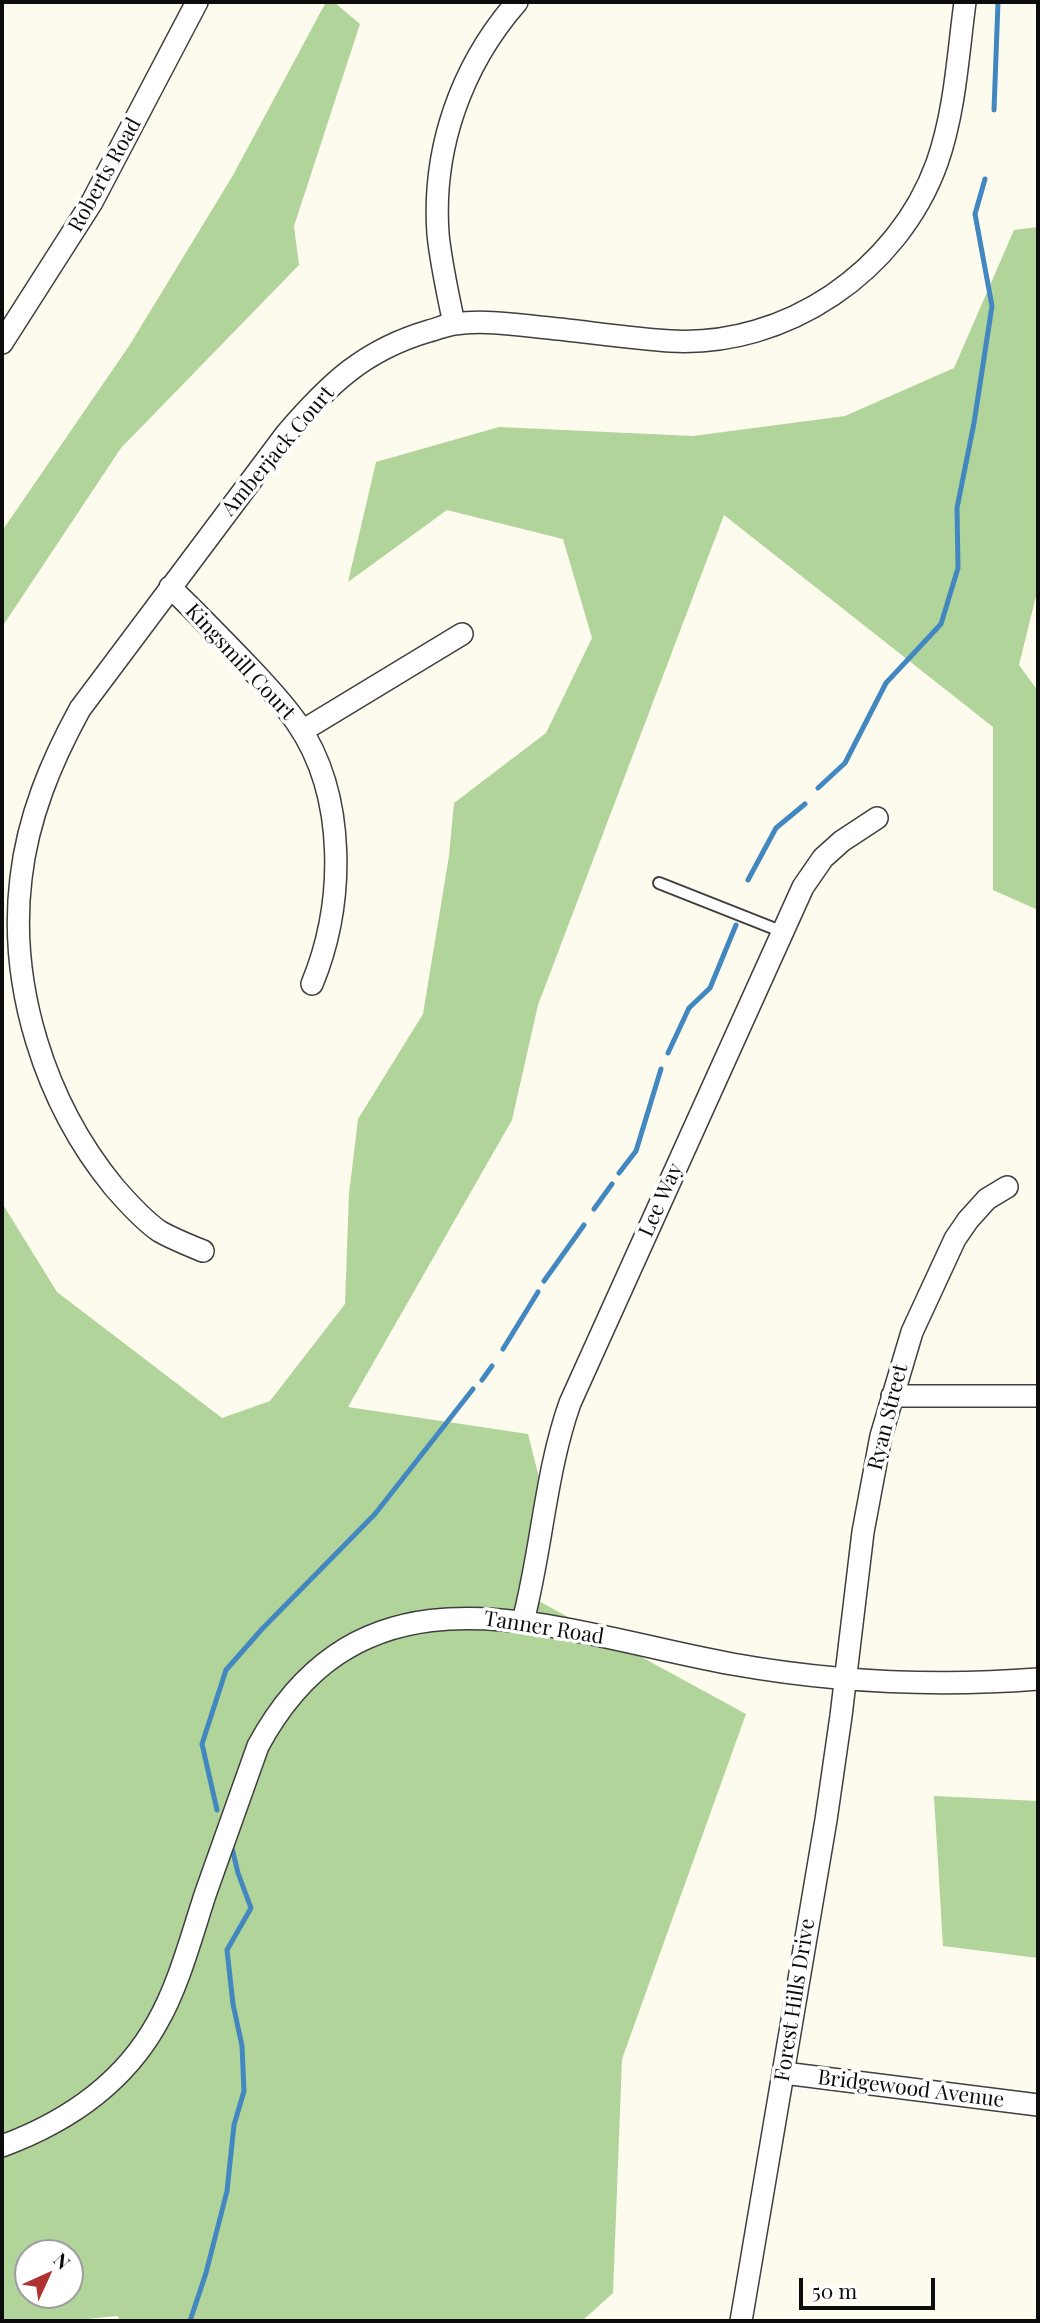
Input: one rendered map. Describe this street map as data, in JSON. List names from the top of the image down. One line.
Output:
{"streets":{"street":["Roberts Road","Amberjack Court","Kingsmill Court","Lee Way","Ryan Street","Tanner Road","Forest Hills Drive","Bridgewood Avenue"]},"crossings":[["Amberjack Court","Kingsmill Court"],["Lee Way","Tanner Road"],["Ryan Street","Tanner Road"],["Ryan Street","Forest Hills Drive"],["Tanner Road","Forest Hills Drive"],["Forest Hills Drive","Bridgewood Avenue"]],"scale_bar":"50 m","north":"top right"}
